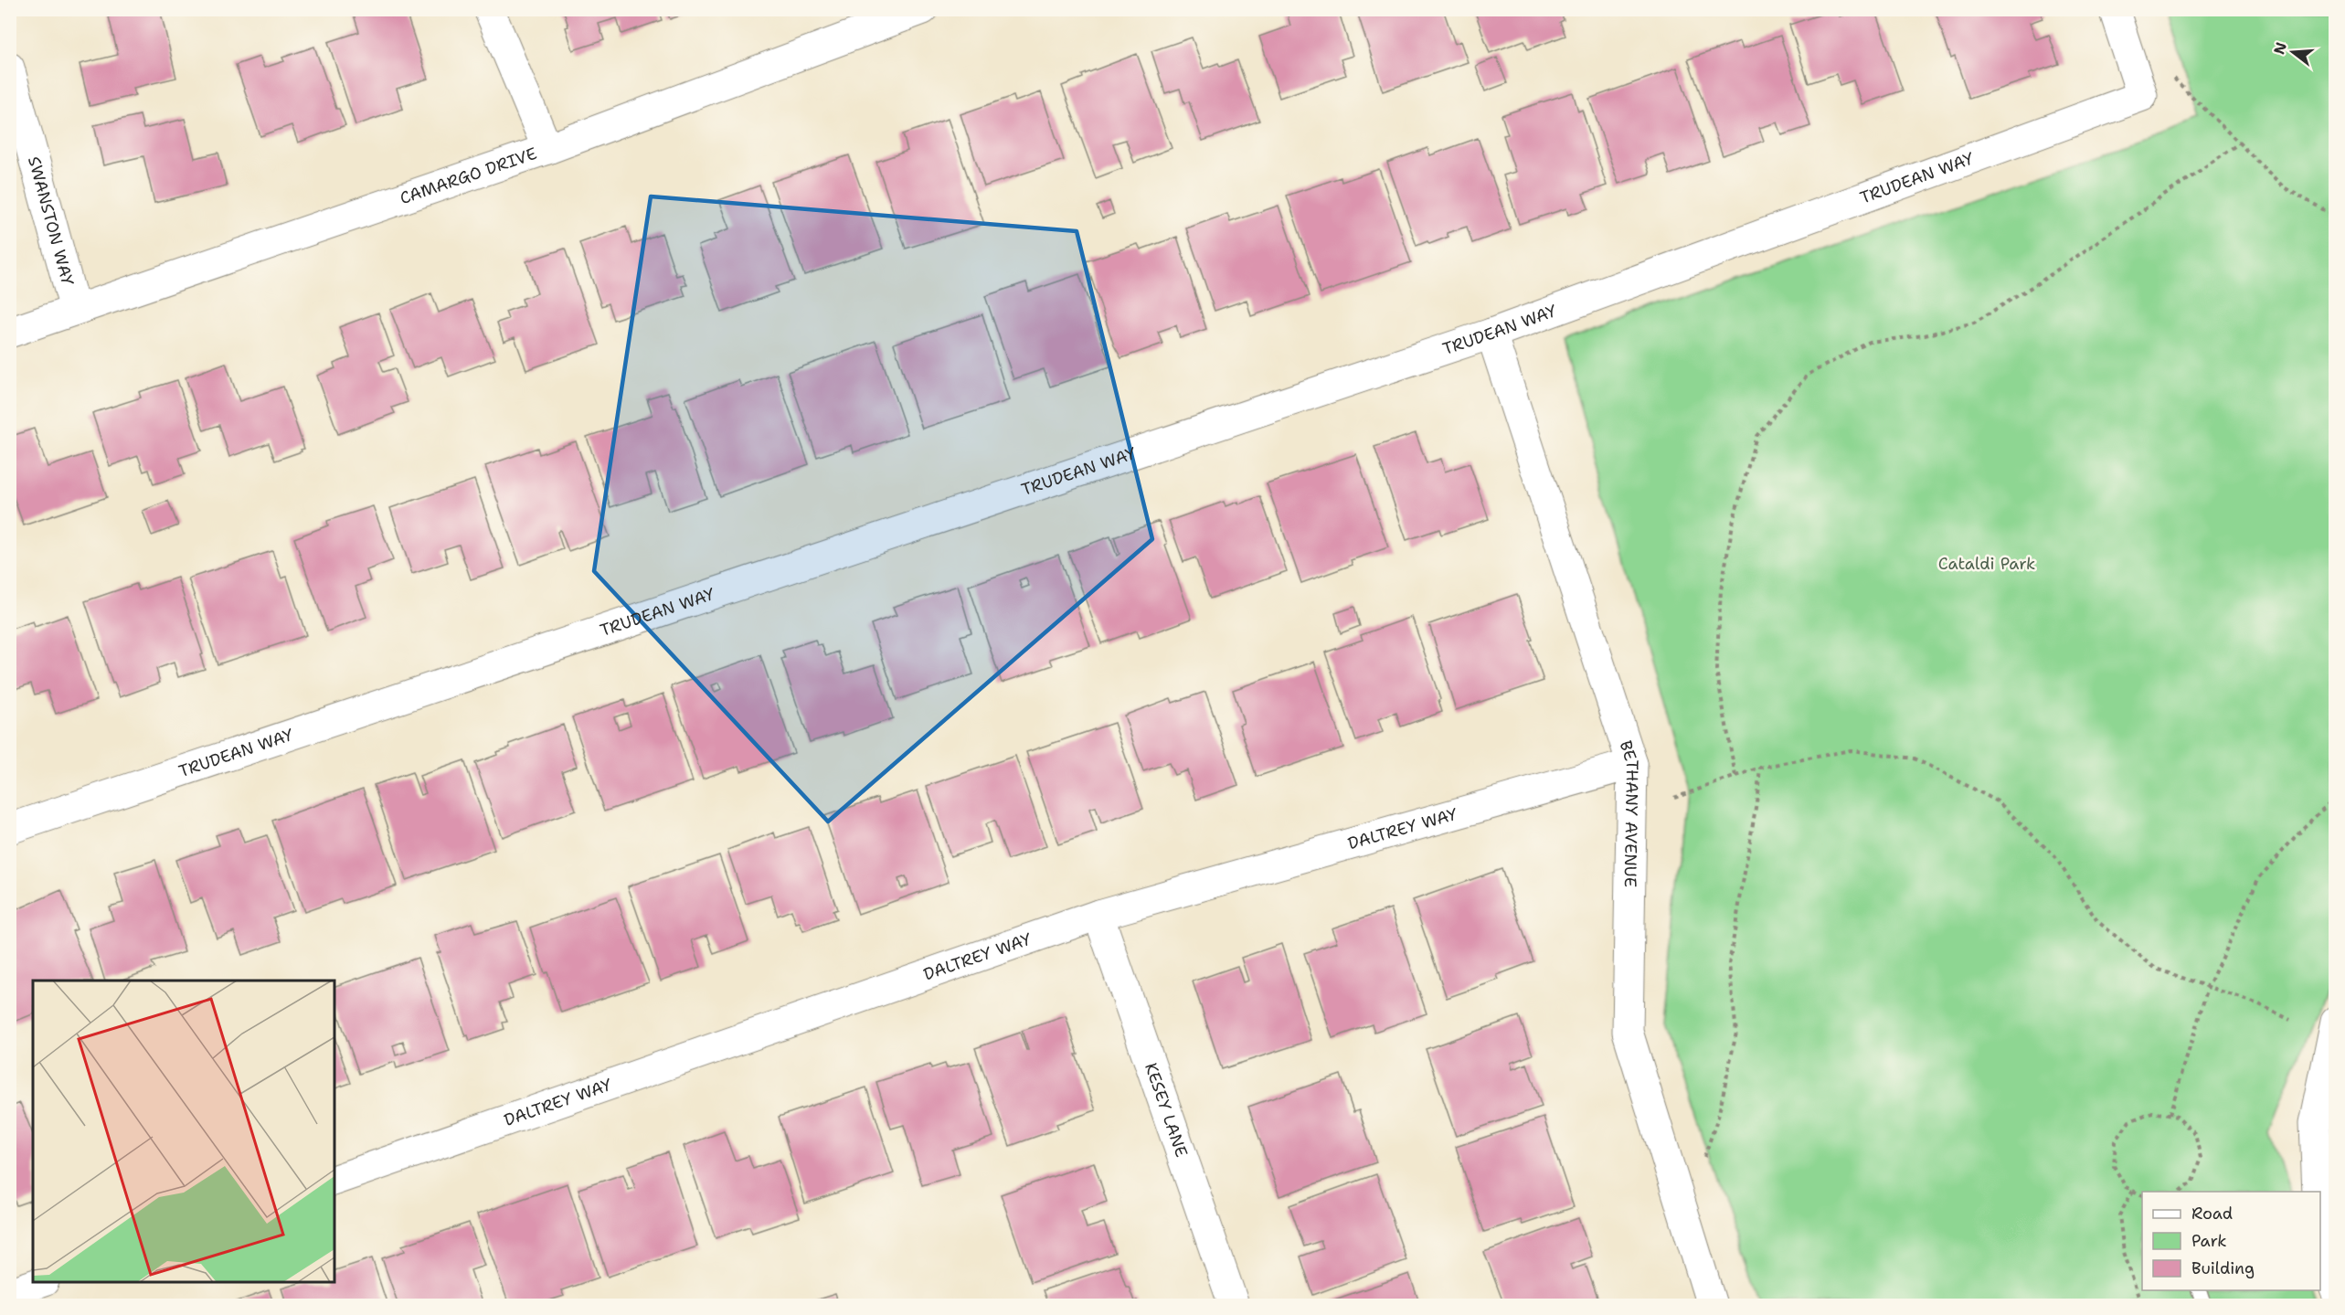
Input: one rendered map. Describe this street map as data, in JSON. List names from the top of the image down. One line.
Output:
{"streets":{"street":["CAMARGO DRIVE","TRUDEAN WAY","SWANSTON WAY","BETHANY AVENUE","DALTREY WAY","KESEY LANE"]},"crossings":[["CAMARGO DRIVE","SWANSTON WAY"],["TRUDEAN WAY","BETHANY AVENUE"],["BETHANY AVENUE","DALTREY WAY"],["DALTREY WAY","KESEY LANE"]],"parks":["Cataldi Park"],"legend":["Road","Park","Building"],"north":"left"}
